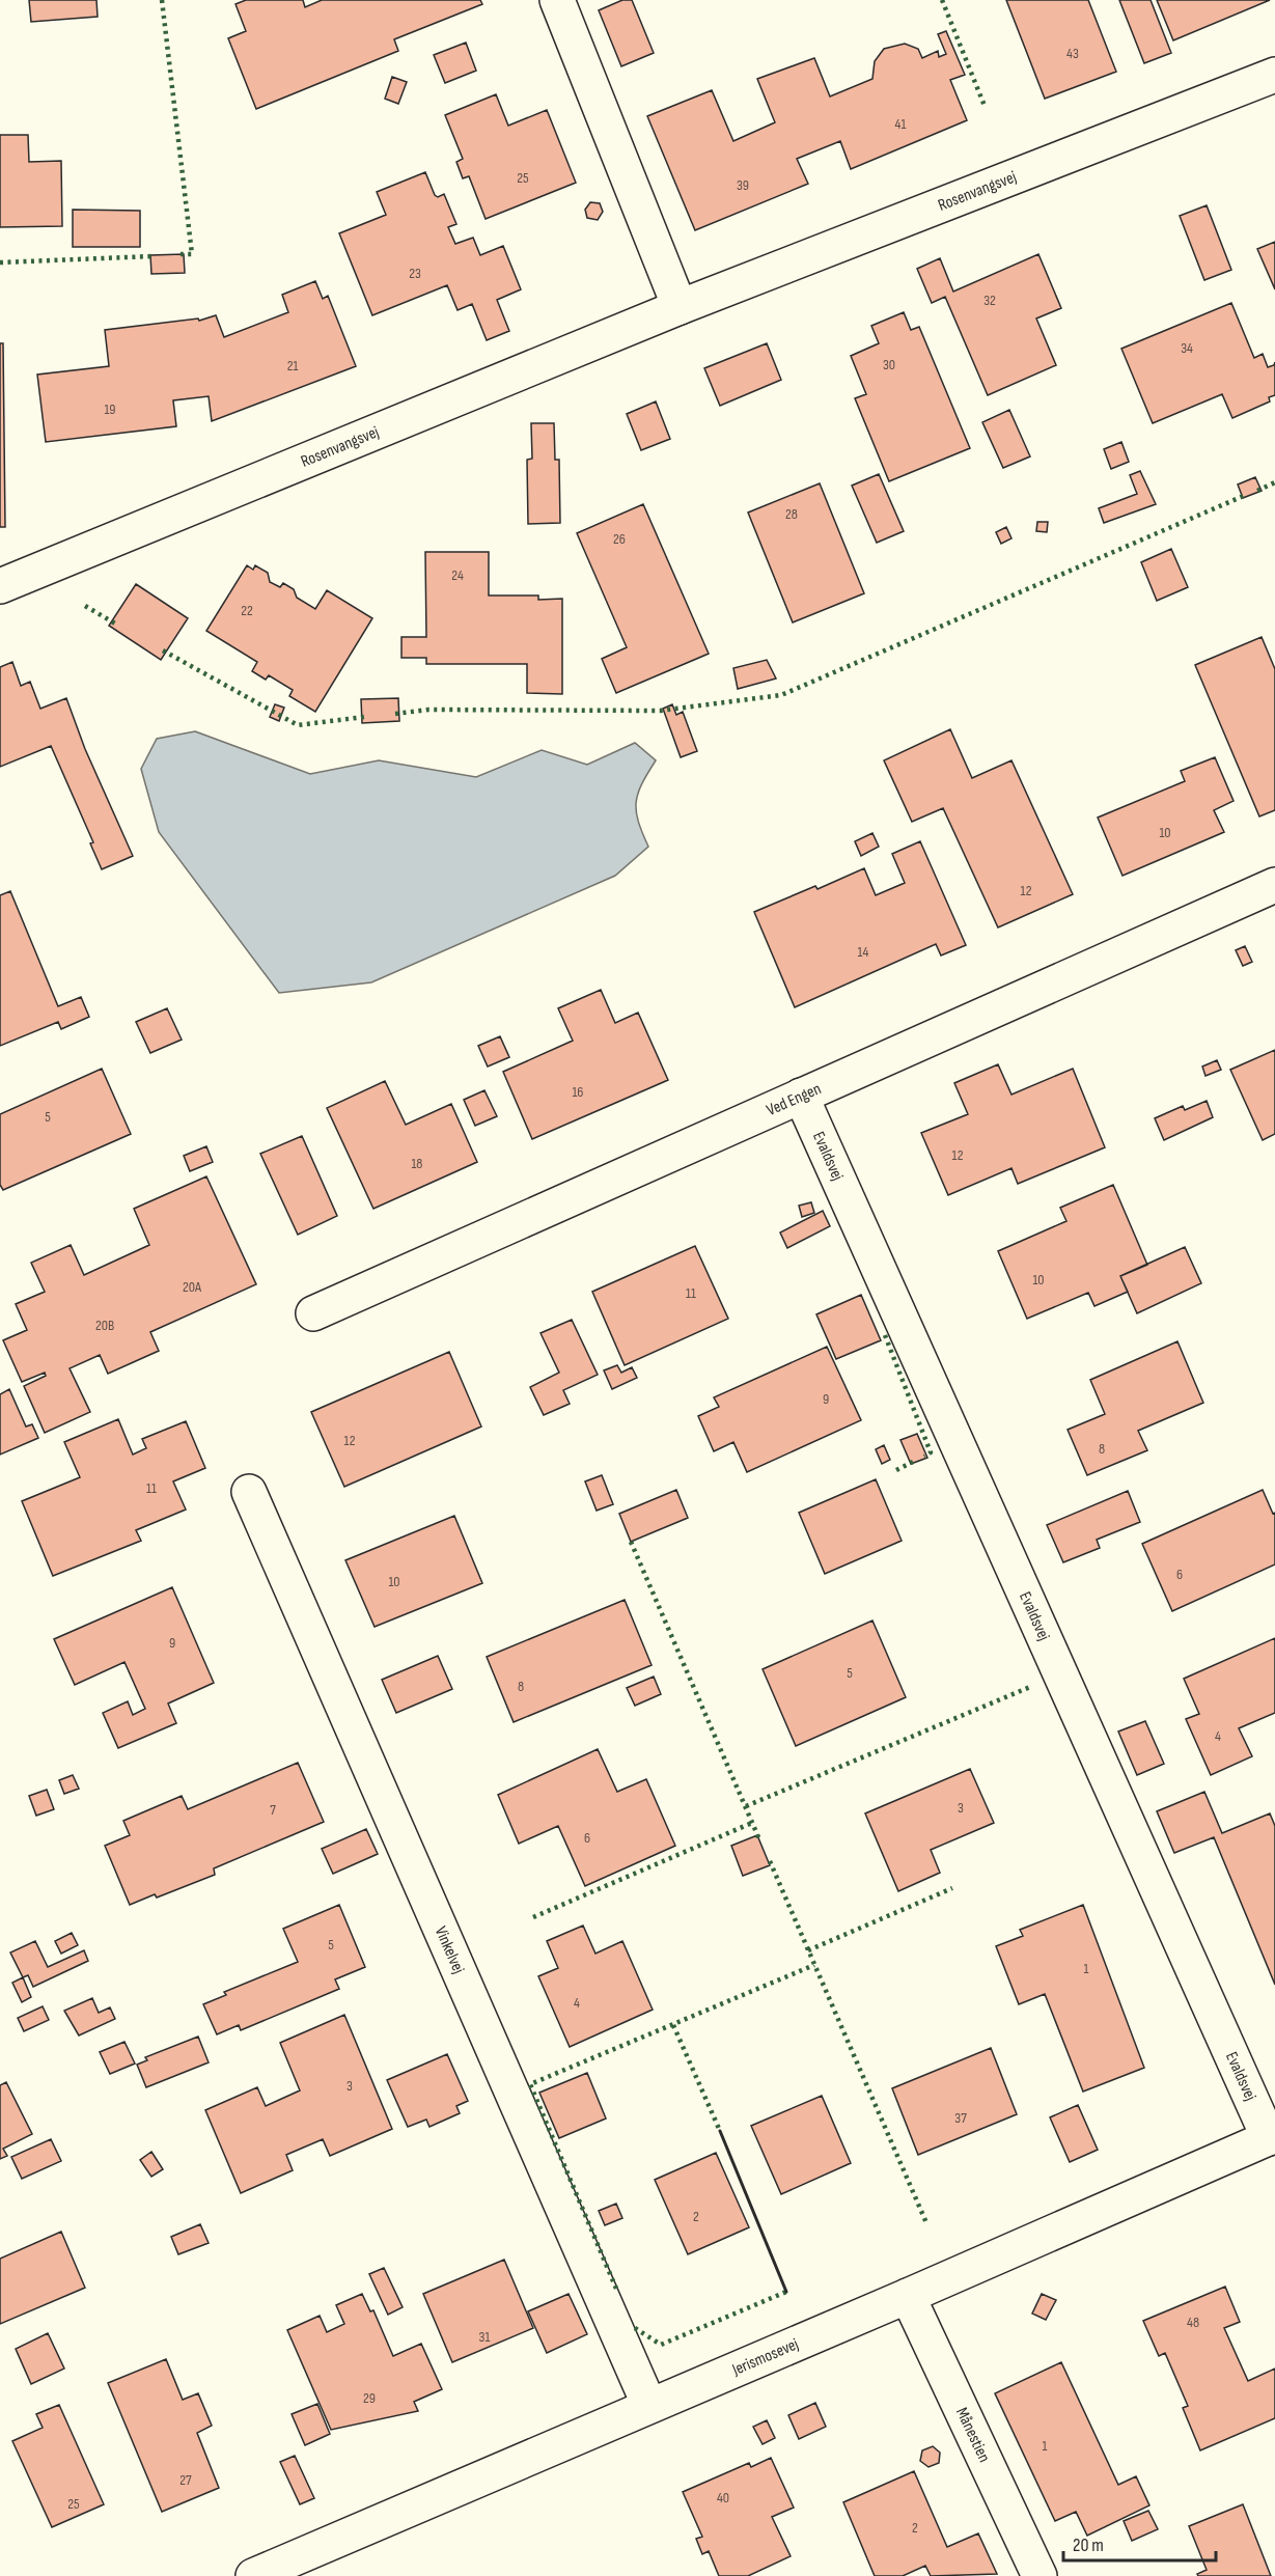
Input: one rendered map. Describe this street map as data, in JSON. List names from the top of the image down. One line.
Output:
{"streets":{"street":["Rosenvangsvej","Ved Engen","Evaldsvej","Vinkelvej","Jerismosevej","Månestien"]},"crossings":[["Ved Engen","Evaldsvej"],["Evaldsvej","Jerismosevej"],["Vinkelvej","Jerismosevej"],["Jerismosevej","Månestien"]],"house_numbers":["43","41","25","39","23","32","34","30","21","19","28","26","24","22","10","12","14","16","5","12","18","10","20A","11","20B","9","12","8","11","6","10","9","5","8","4","3","7","6","5","1","4","3","37","2","48","31","29","1","27","40","25","2"],"scale_bar":"20 m"}
